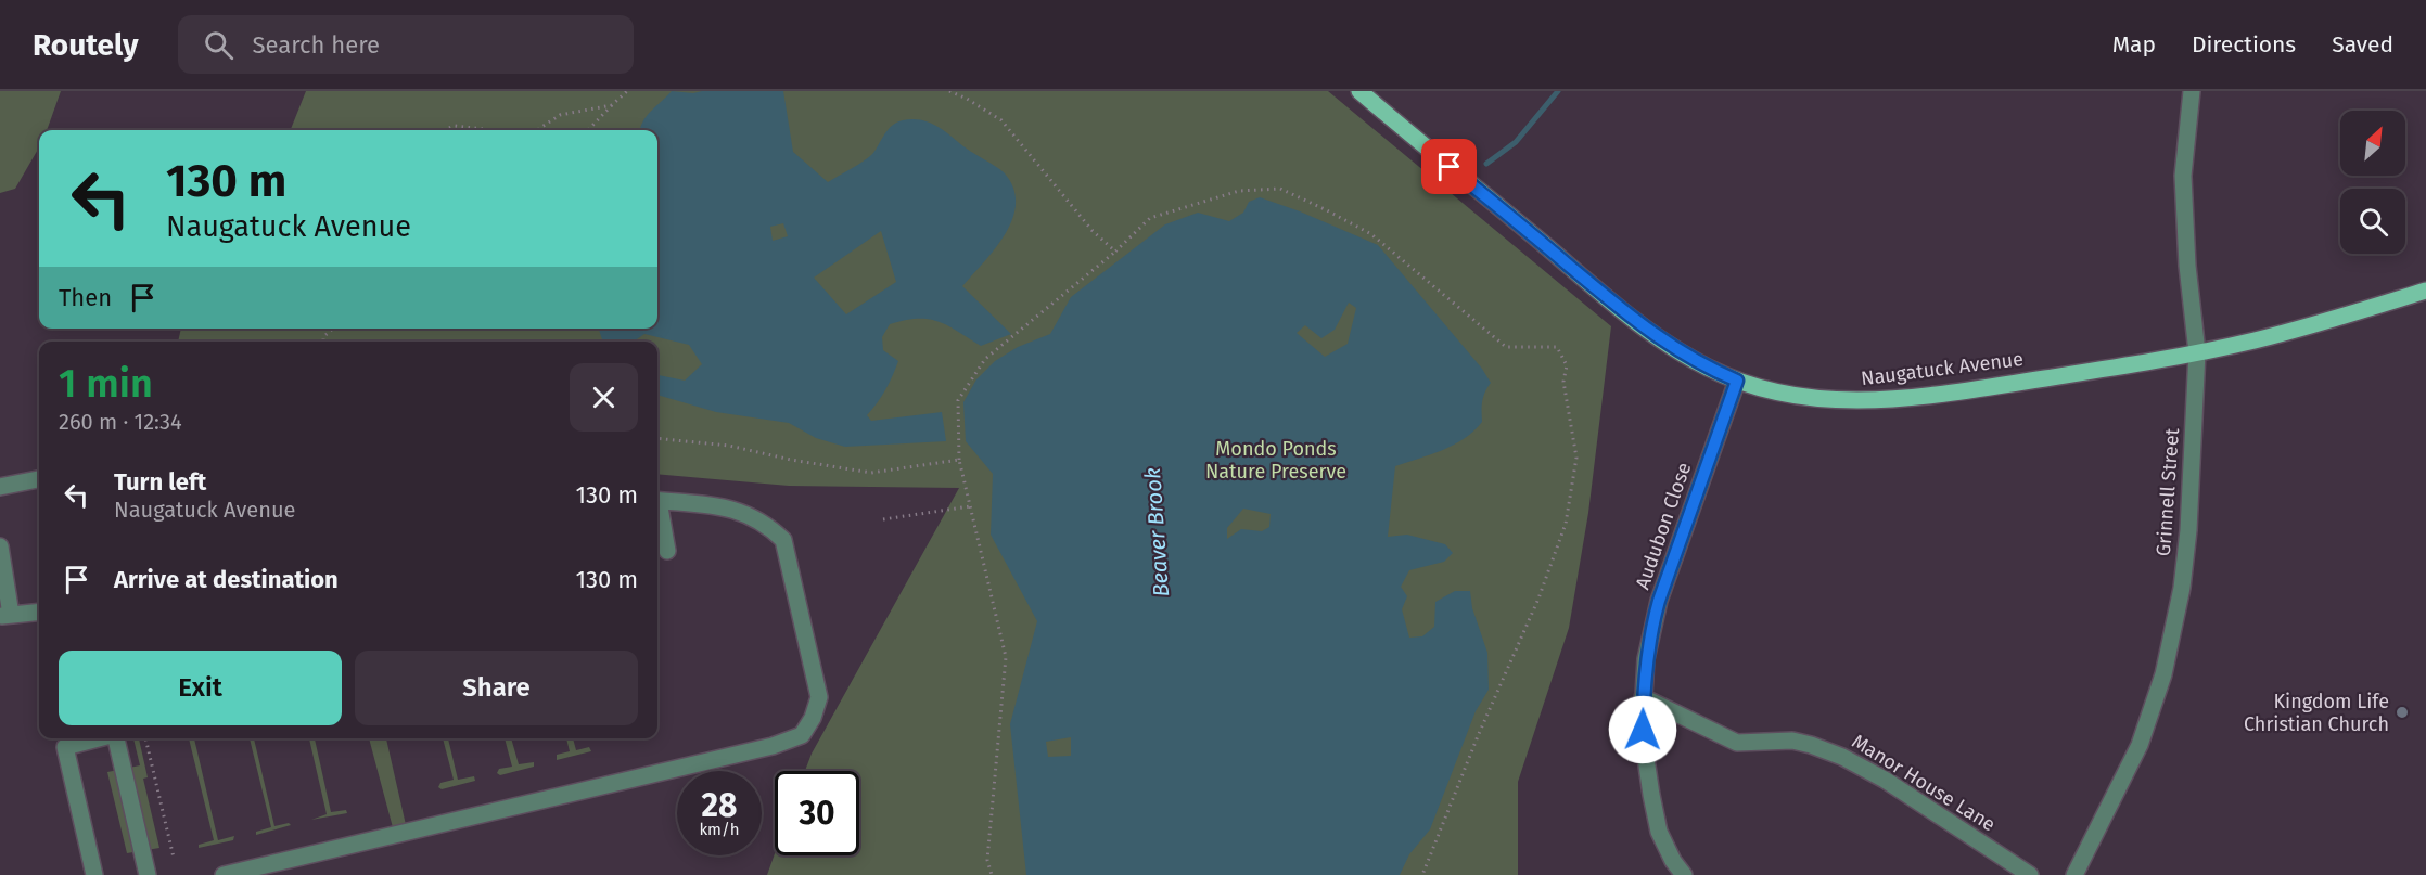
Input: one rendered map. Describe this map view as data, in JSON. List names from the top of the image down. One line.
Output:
{"streets":{"main road":["Naugatuck Avenue"],"street":["Grinnell Street","Audubon Close","Manor House Lane"]},"crossings":[["Naugatuck Avenue","Grinnell Street"],["Naugatuck Avenue","Audubon Close"],["Audubon Close","Manor House Lane"]],"water":["Beaver Brook"],"parks":["Mondo Ponds Nature Preserve"],"places":["Kingdom Life Christian Church"],"north":"top right","page":{"header":"Routely","search":"Search here","nav":["Map","Directions","Saved"],"turn":["130 m","Naugatuck Avenue"],"then":"Then","heading":["1 min","260 m · 12:34"],"list":[{"name":"Turn left","note":"Naugatuck Avenue","value":"130 m"},{"name":"Arrive at destination","value":"130 m"}],"buttons":["Exit","Share"],"speed":"28 km/h","limit":"30"}}
